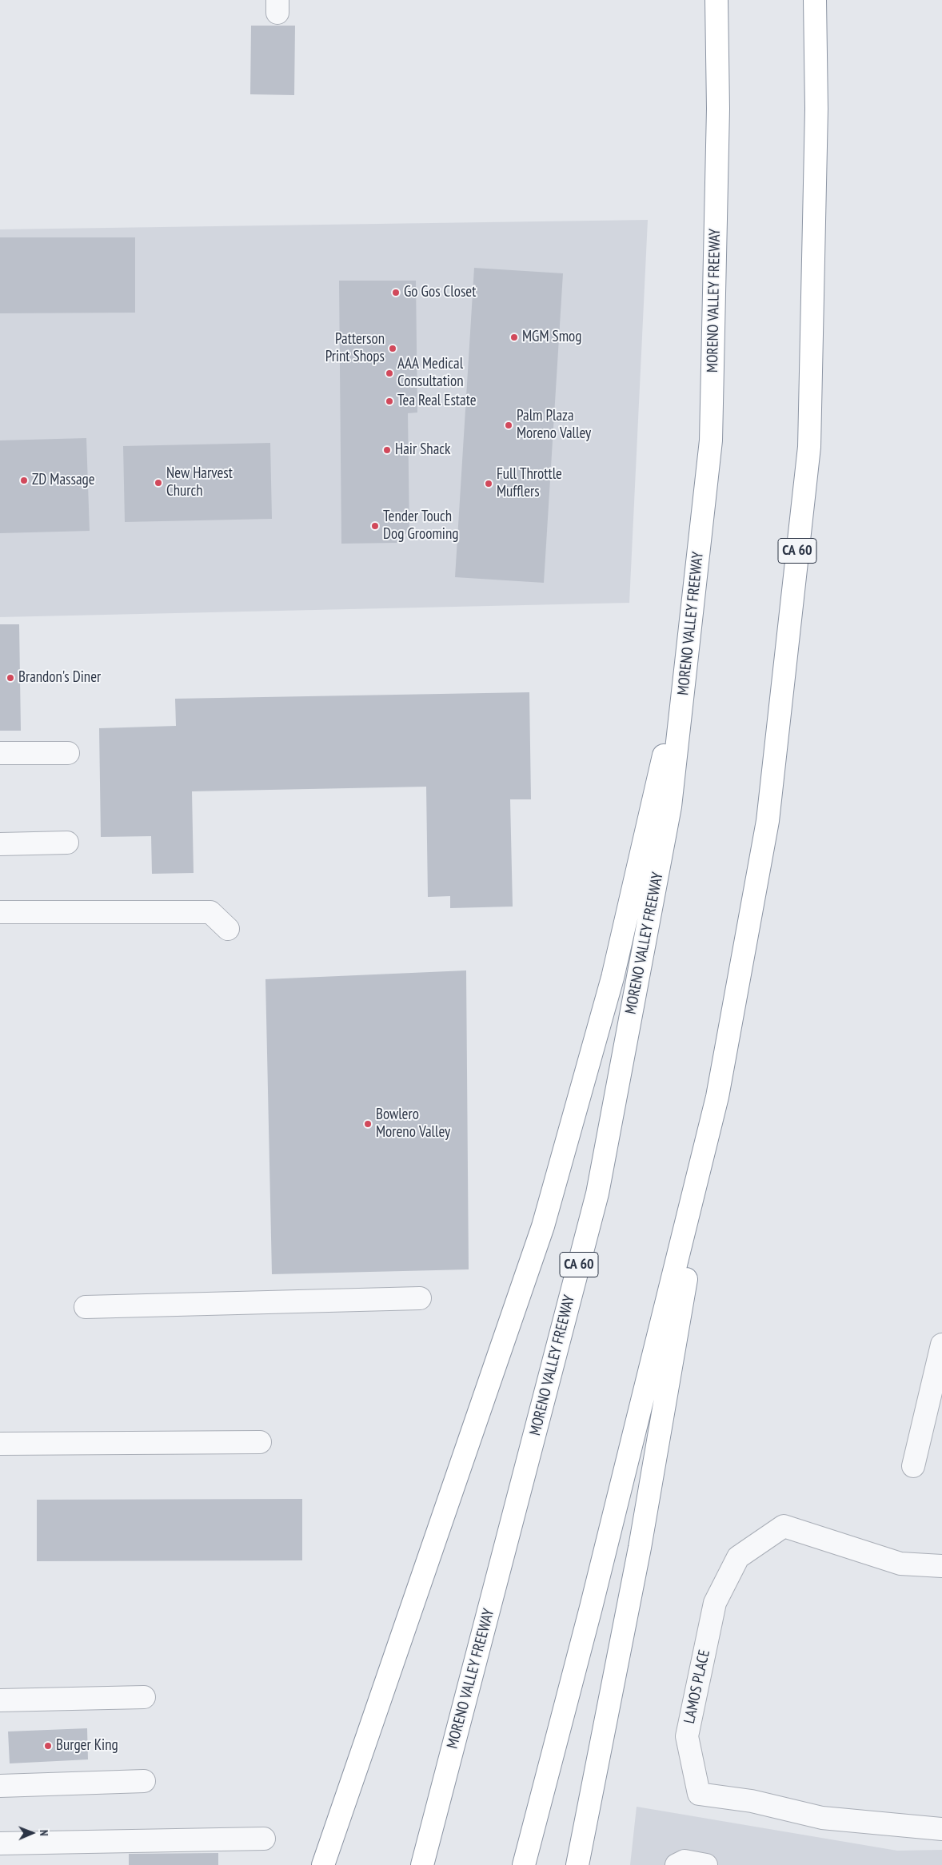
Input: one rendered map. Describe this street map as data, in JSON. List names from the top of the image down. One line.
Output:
{"streets":{"highway":["MORENO VALLEY FREEWAY","CA 60"],"street":["LAMOS PLACE"]},"places":["Go Gos Closet","MGM Smog","Patterson Print Shops","AAA Medical Consultation","Tea Real Estate","Palm Plaza Moreno Valley","Hair Shack","ZD Massage","New Harvest Church","Full Throttle Mufflers","Tender Touch Dog Grooming","Brandon's Diner","Bowlero Moreno Valley","Burger King"],"north":"right"}
